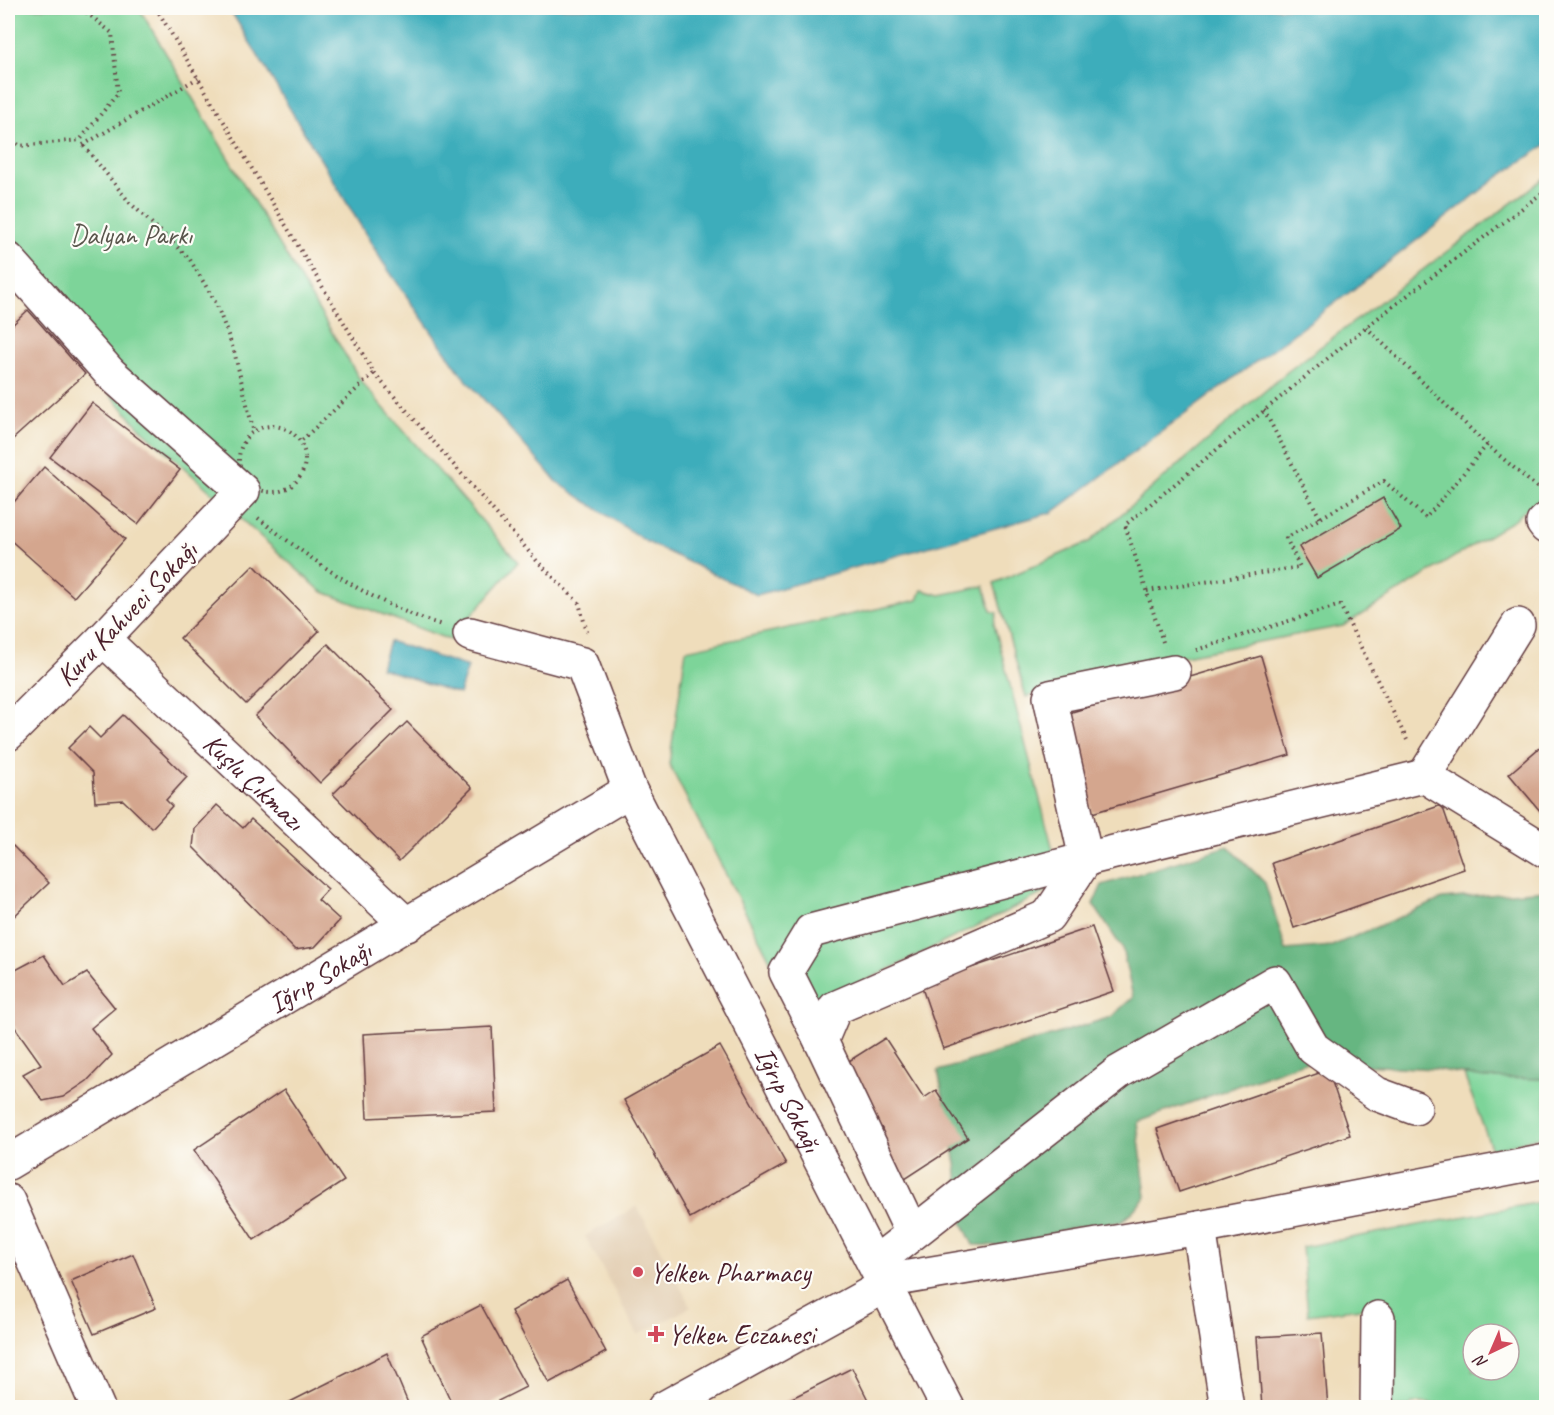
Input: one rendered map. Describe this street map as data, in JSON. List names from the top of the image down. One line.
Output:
{"streets":{"street":["Kuru Kahveci Sokağı","Kuşlu Çıkmazı","Iğrıp Sokağı"]},"crossings":[["Kuru Kahveci Sokağı","Kuşlu Çıkmazı"],["Kuşlu Çıkmazı","Iğrıp Sokağı"]],"parks":["Dalyan Parkı"],"places":{"other":["Yelken Pharmacy"],"health":["Yelken Eczanesi"]},"north":"bottom left"}
